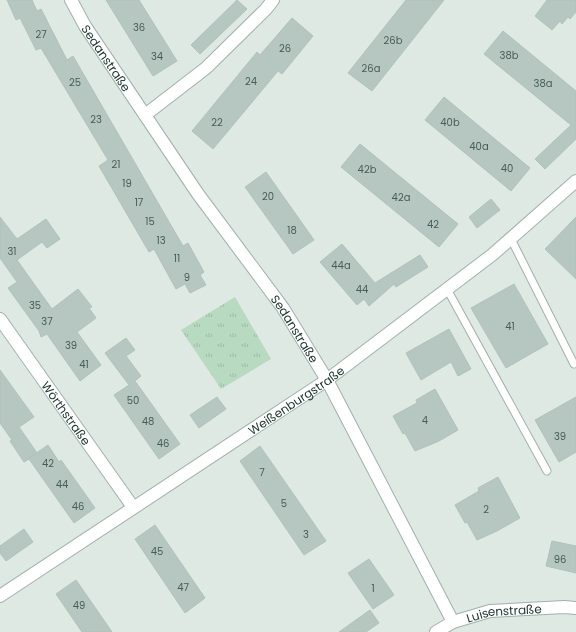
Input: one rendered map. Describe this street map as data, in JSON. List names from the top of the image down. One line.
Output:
{"streets":{"street":["Sedanstraße","Weißenburgstraße","Wörthstraße","Luisenstraße"]},"crossings":[["Sedanstraße","Weißenburgstraße"],["Sedanstraße","Luisenstraße"],["Weißenburgstraße","Wörthstraße"]],"house_numbers":["36","27","26b","26","38b","34","26a","24","25","38a","23","22","40b","40a","21","40","42b","19","20","42a","17","15","42","18","13","31","11","44a","9","44","35","37","41","39","41","50","4","48","39","46","42","7","44","5","46","2","3","45","96","47","1","49"]}
